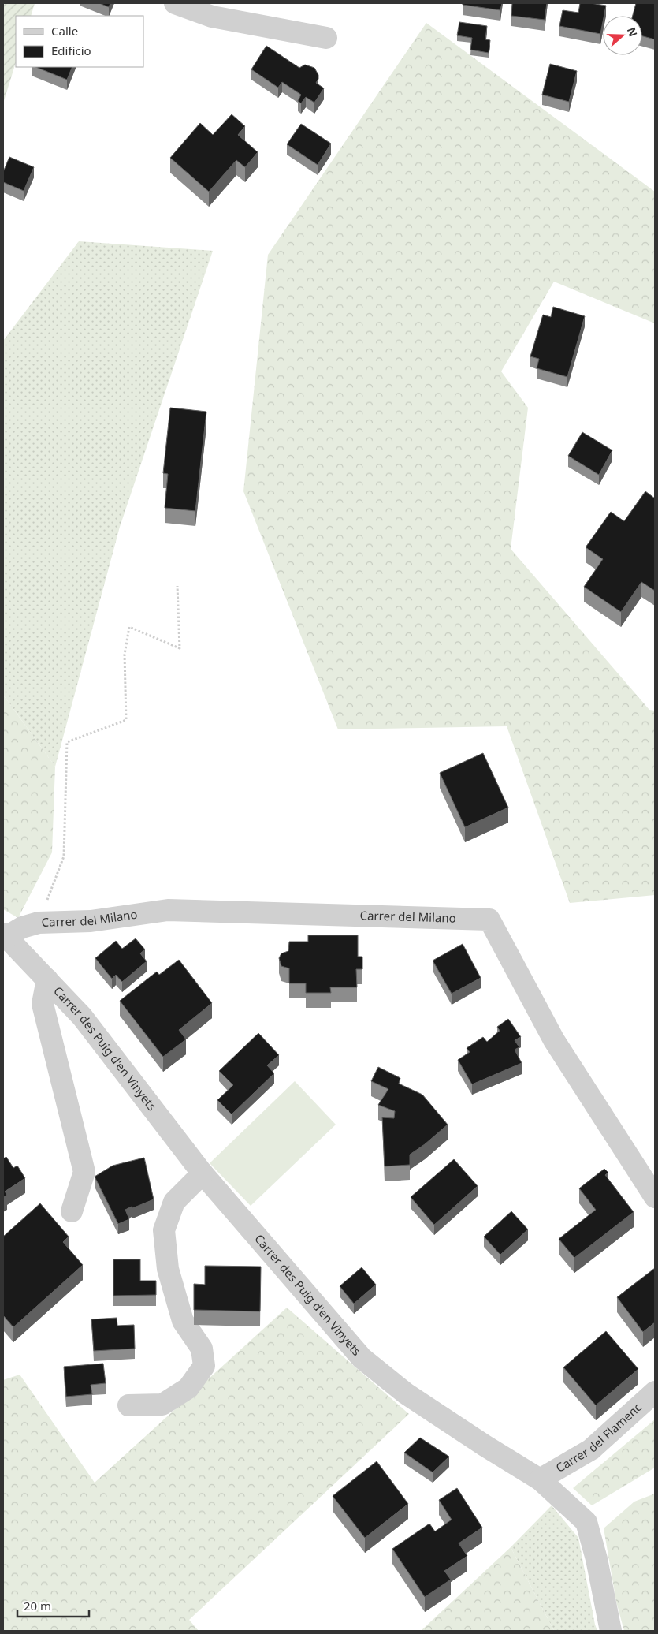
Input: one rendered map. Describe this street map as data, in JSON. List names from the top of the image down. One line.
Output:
{"streets":{"street":["Carrer del Milano","Carrer des Puig d'en Vinyets","Carrer del Flamenc"]},"crossings":[["Carrer del Milano","Carrer des Puig d'en Vinyets"],["Carrer des Puig d'en Vinyets","Carrer del Flamenc"]],"legend":["Calle","Edificio"],"scale_bar":"20 m","north":"right"}
